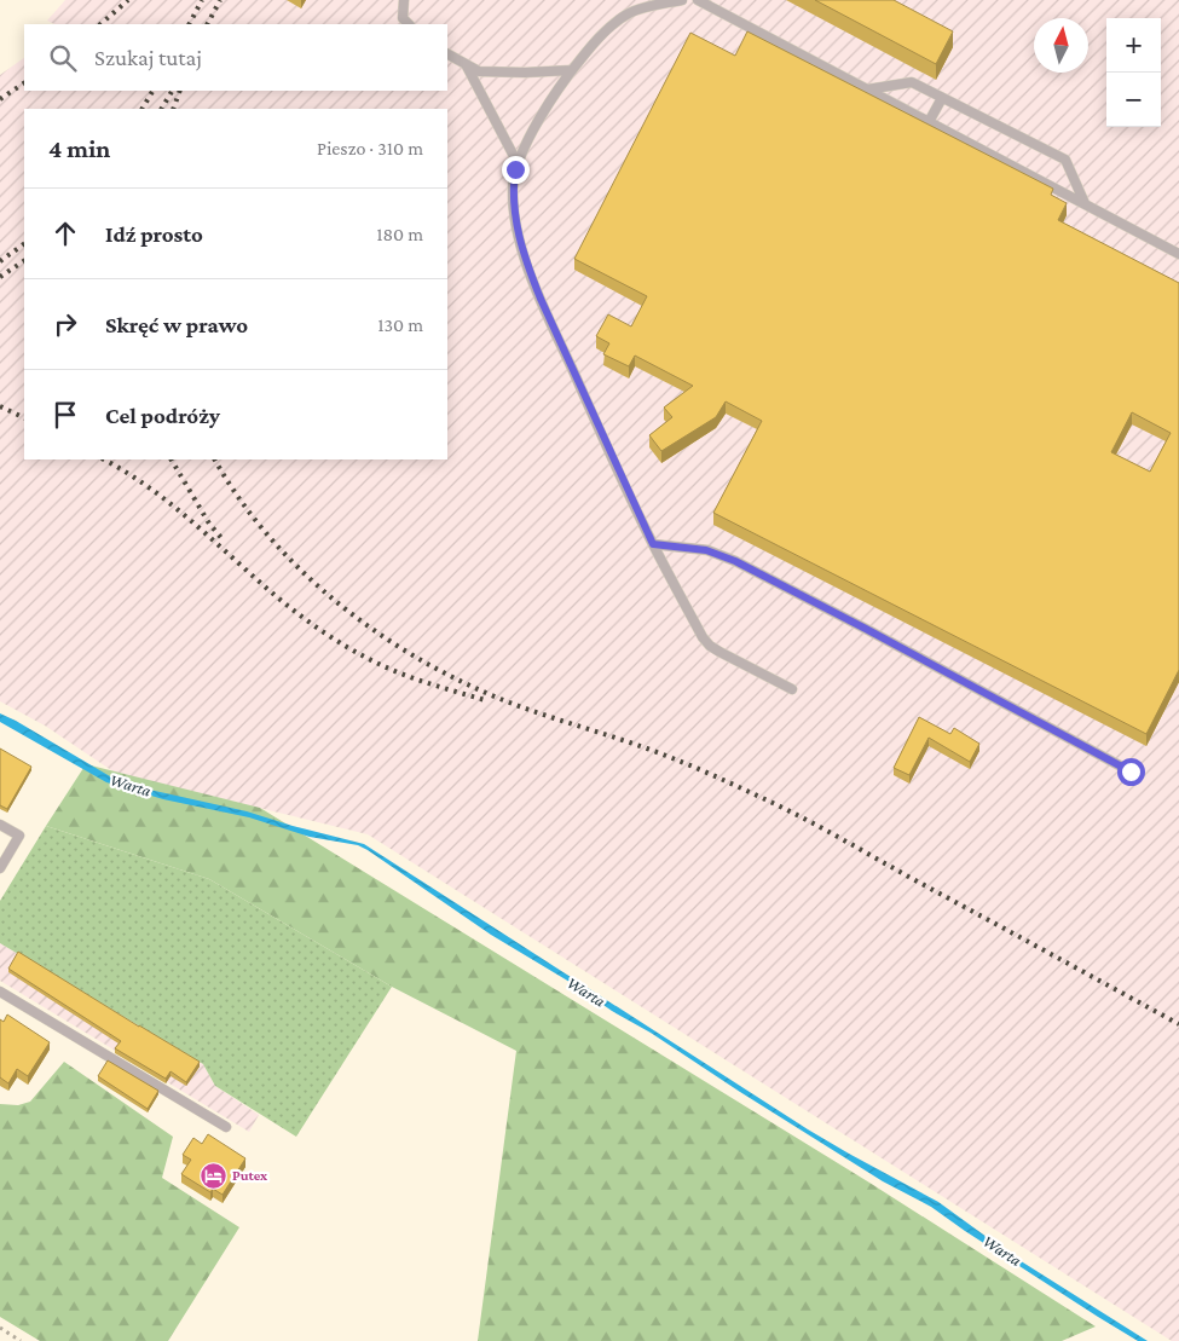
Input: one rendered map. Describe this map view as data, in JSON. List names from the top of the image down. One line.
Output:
{"water":["Warta"],"places":{"hotel":["Putex"]},"north":"top","page":{"map_buttons":["+","−"],"search":"Szukaj tutaj","heading":["4 min","Pieszo · 310 m"],"list":[["Idź prosto","180 m"],["Skręć w prawo","130 m"],"Cel podróży"]}}
